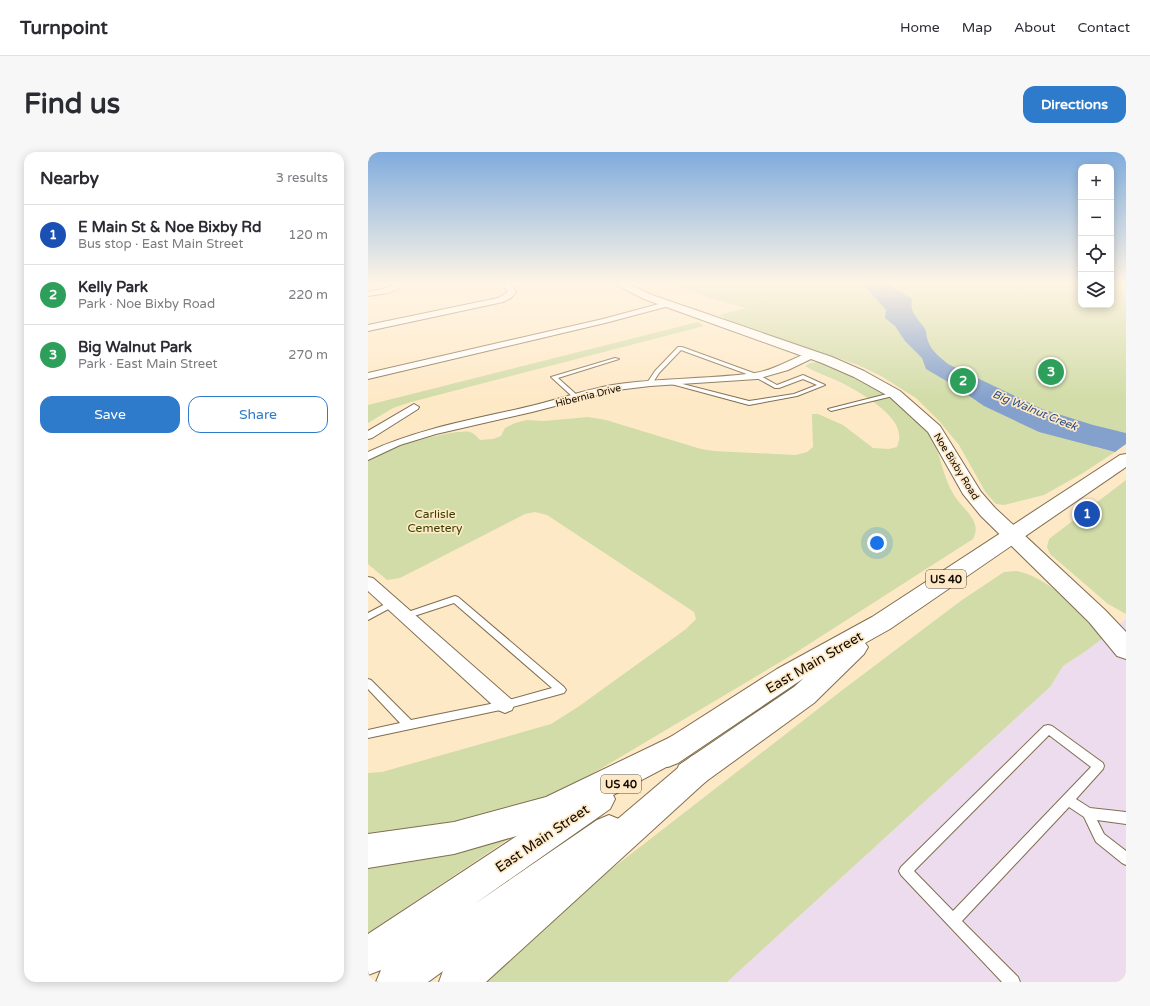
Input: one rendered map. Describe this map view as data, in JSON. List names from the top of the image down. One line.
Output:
{"streets":{"main road":["Noe Bixby Road","US 40","East Main Street"],"street":["Hibernia Drive"]},"crossings":[["Hibernia Drive","Noe Bixby Road"],["Noe Bixby Road","East Main Street"]],"water":["Big Walnut Creek"],"parks":["Carlisle Cemetery"],"page":{"header":"Turnpoint","nav":["Home","Map","About","Contact"],"buttons":["Directions",["Save","Share"]],"title":"Find us","heading":["Nearby","3 results"],"map_buttons":["+","−"],"list":[{"mark":"1","name":"E Main St & Noe Bixby Rd","note":"Bus stop · East Main Street","value":"120 m"},{"mark":"2","name":"Kelly Park","note":"Park · Noe Bixby Road","value":"220 m"},{"mark":"3","name":"Big Walnut Park","note":"Park · East Main Street","value":"270 m"}],"pins":["3","2","1"]}}
